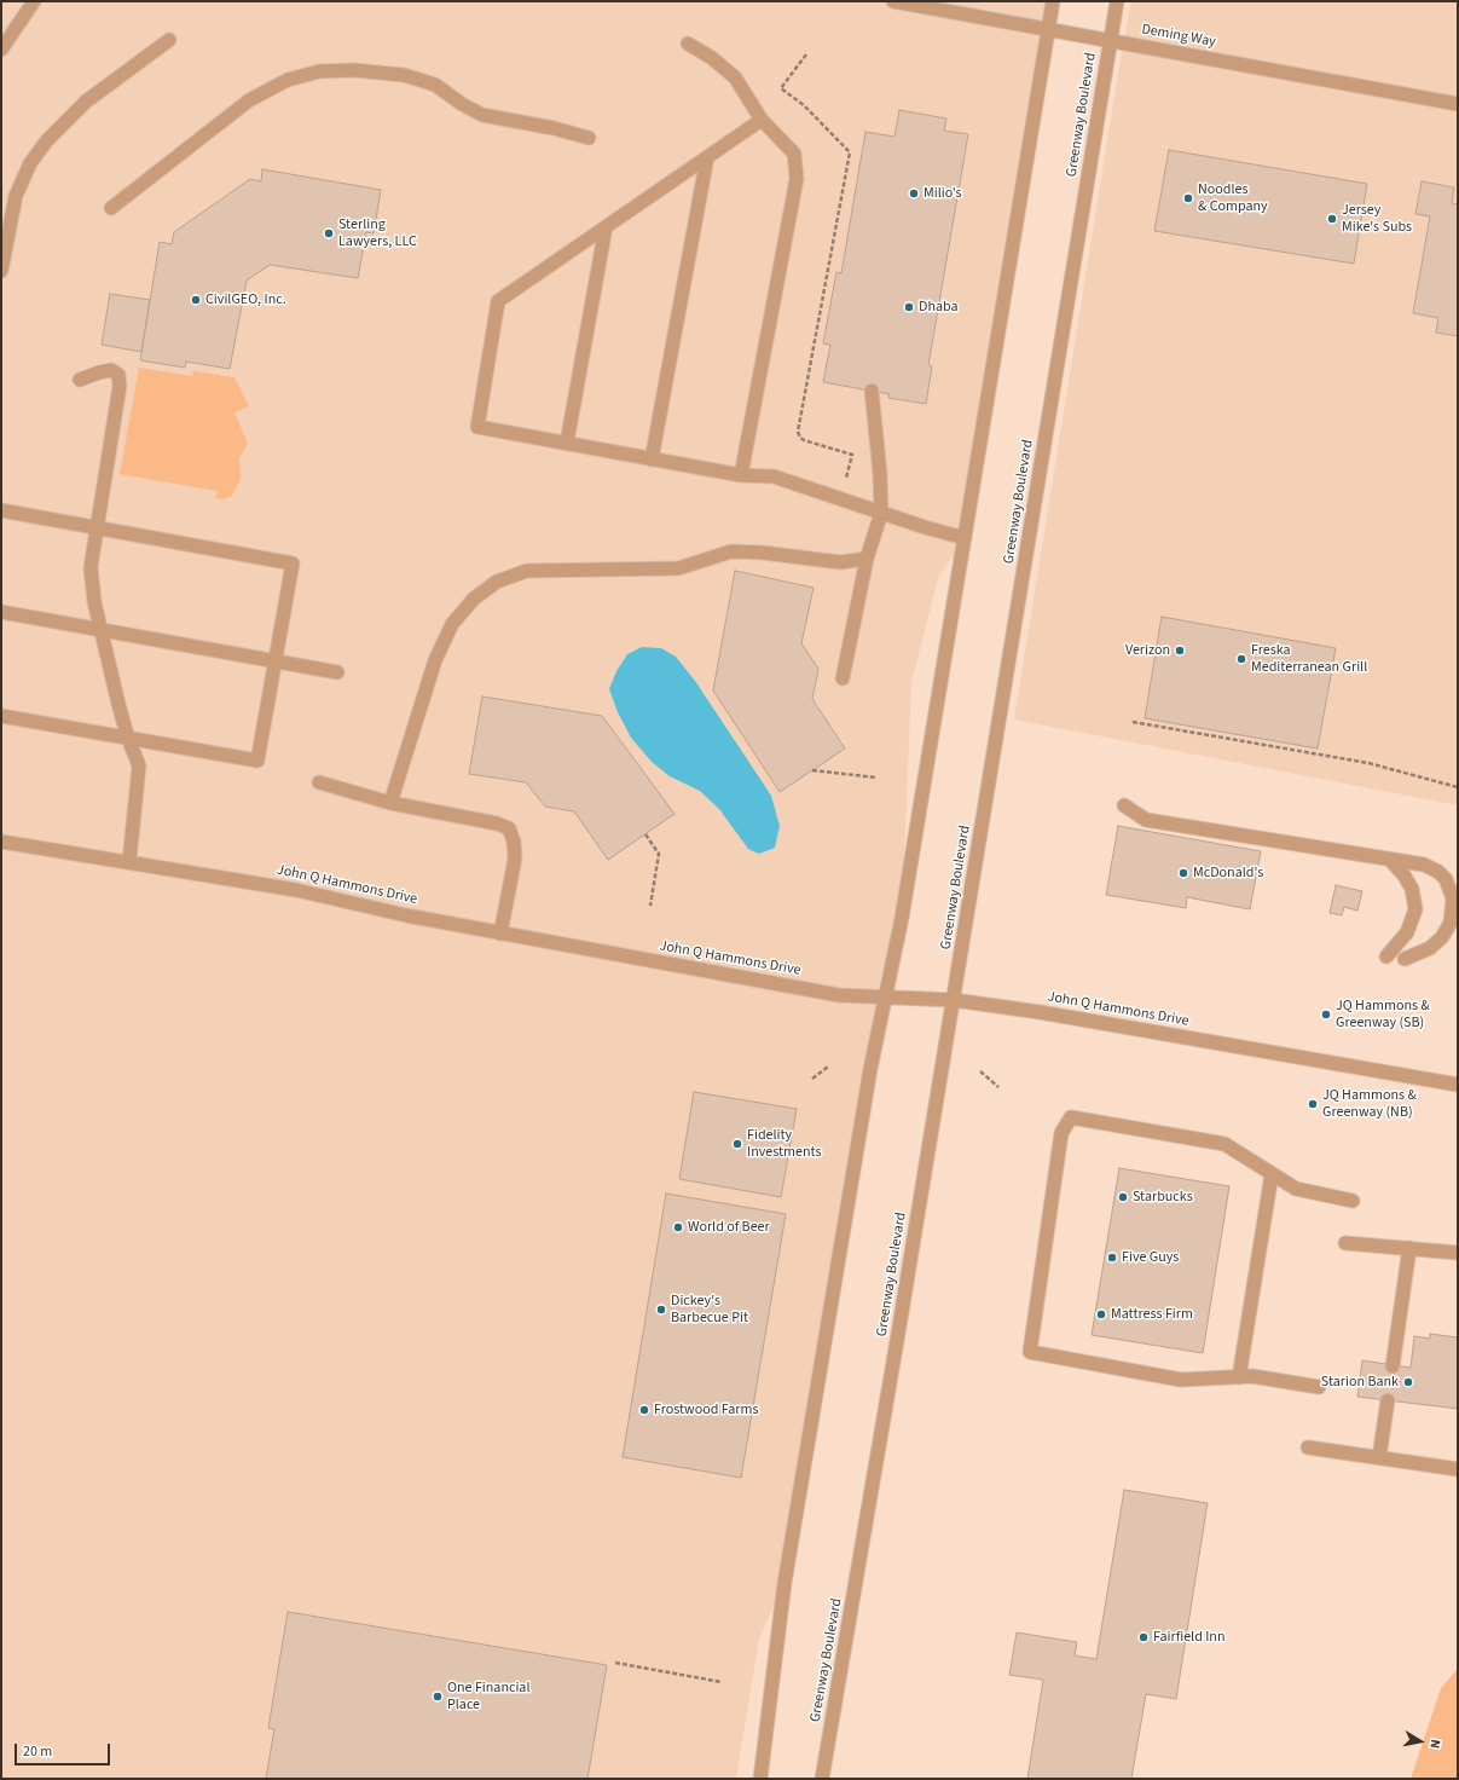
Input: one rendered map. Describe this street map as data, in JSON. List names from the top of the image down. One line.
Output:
{"streets":{"street":["Deming Way","Greenway Boulevard","John Q Hammons Drive"]},"crossings":[["Deming Way","Greenway Boulevard"],["Greenway Boulevard","John Q Hammons Drive"]],"places":["Milio's","Noodles & Company","Jersey Mike's Subs","Sterling Lawyers, LLC","CivilGEO, Inc.","Dhaba","Verizon","Freska Mediterranean Grill","McDonald's","JQ Hammons & Greenway (SB)","JQ Hammons & Greenway (NB)","Fidelity Investments","Starbucks","World of Beer","Five Guys","Dickey's Barbecue Pit","Mattress Firm","Starion Bank","Frostwood Farms","Fairfield Inn","One Financial Place"],"scale_bar":"20 m","north":"right"}
